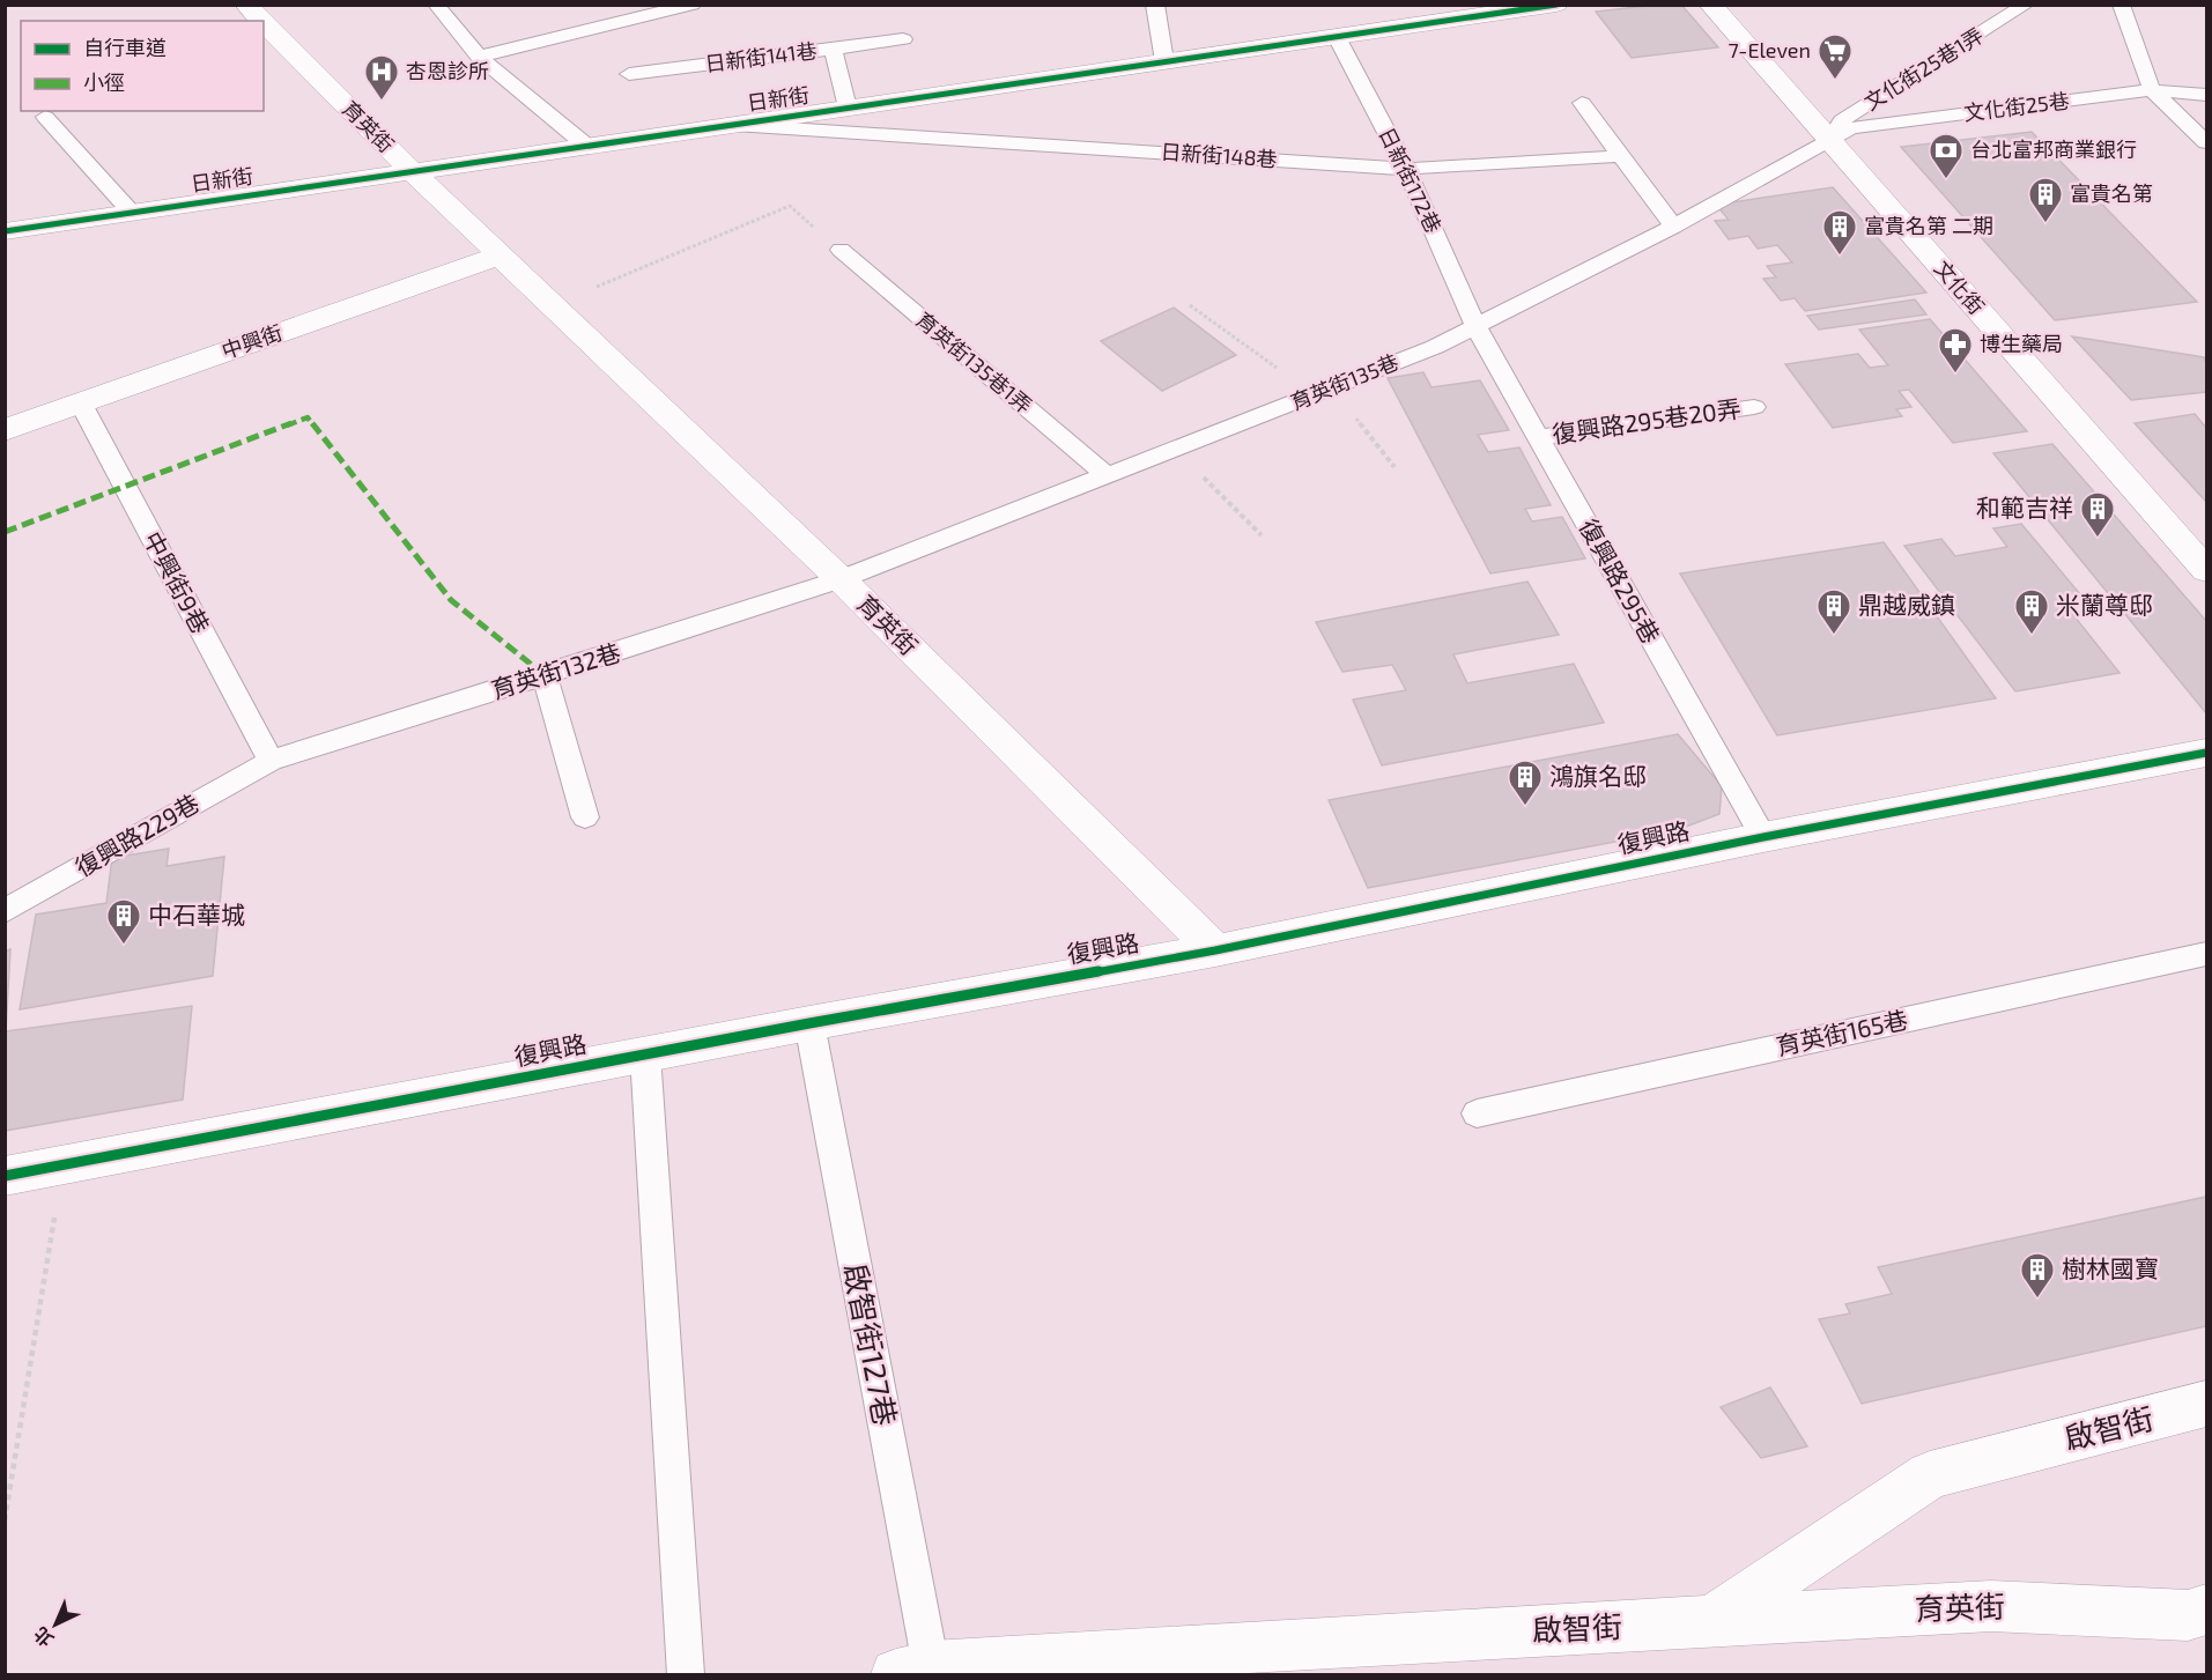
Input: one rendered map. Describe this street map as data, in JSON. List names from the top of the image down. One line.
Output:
{"streets":{"street":["日新街","育英街","文化街","中興街","復興路","啟智街"],"lane":["日新街141巷","文化街25巷1弄","文化街25巷","日新街148巷","日新街172巷","育英街135巷1弄","育英街135巷","復興路295巷20弄","復興路295巷","中興街9巷","育英街132巷","復興路229巷","育英街165巷","啟智街127巷"]},"crossings":[["日新街141巷","日新街"],["文化街25巷1弄","文化街25巷"],["文化街25巷1弄","文化街"],["文化街25巷1弄","育英街135巷"],["日新街","育英街"],["日新街","日新街148巷"],["日新街","日新街172巷"],["文化街25巷","文化街"],["文化街25巷","育英街135巷"],["育英街","中興街"],["育英街","育英街135巷"],["育英街","育英街132巷"],["育英街","復興路"],["育英街","啟智街"],["日新街148巷","日新街172巷"],["日新街172巷","育英街135巷"],["日新街172巷","復興路295巷"],["文化街","育英街135巷"],["中興街","中興街9巷"],["育英街135巷1弄","育英街135巷"],["育英街135巷","復興路295巷"],["育英街135巷","育英街132巷"],["復興路295巷20弄","復興路295巷"],["復興路295巷","復興路"],["中興街9巷","育英街132巷"],["中興街9巷","復興路229巷"],["育英街132巷","復興路229巷"],["復興路","啟智街127巷"],["啟智街127巷","啟智街"]],"places":{"supermarket":["7-Eleven"],"hospital":["杏恩診所"],"bank":["台北富邦商業銀行"],"building":["富貴名第","富貴名第 二期","和範吉祥","鼎越威鎮","米蘭尊邸","鴻旗名邸","中石華城","樹林國寶"],"pharmacy":["博生藥局"]},"legend":["自行車道","小徑"],"north":"bottom left"}
